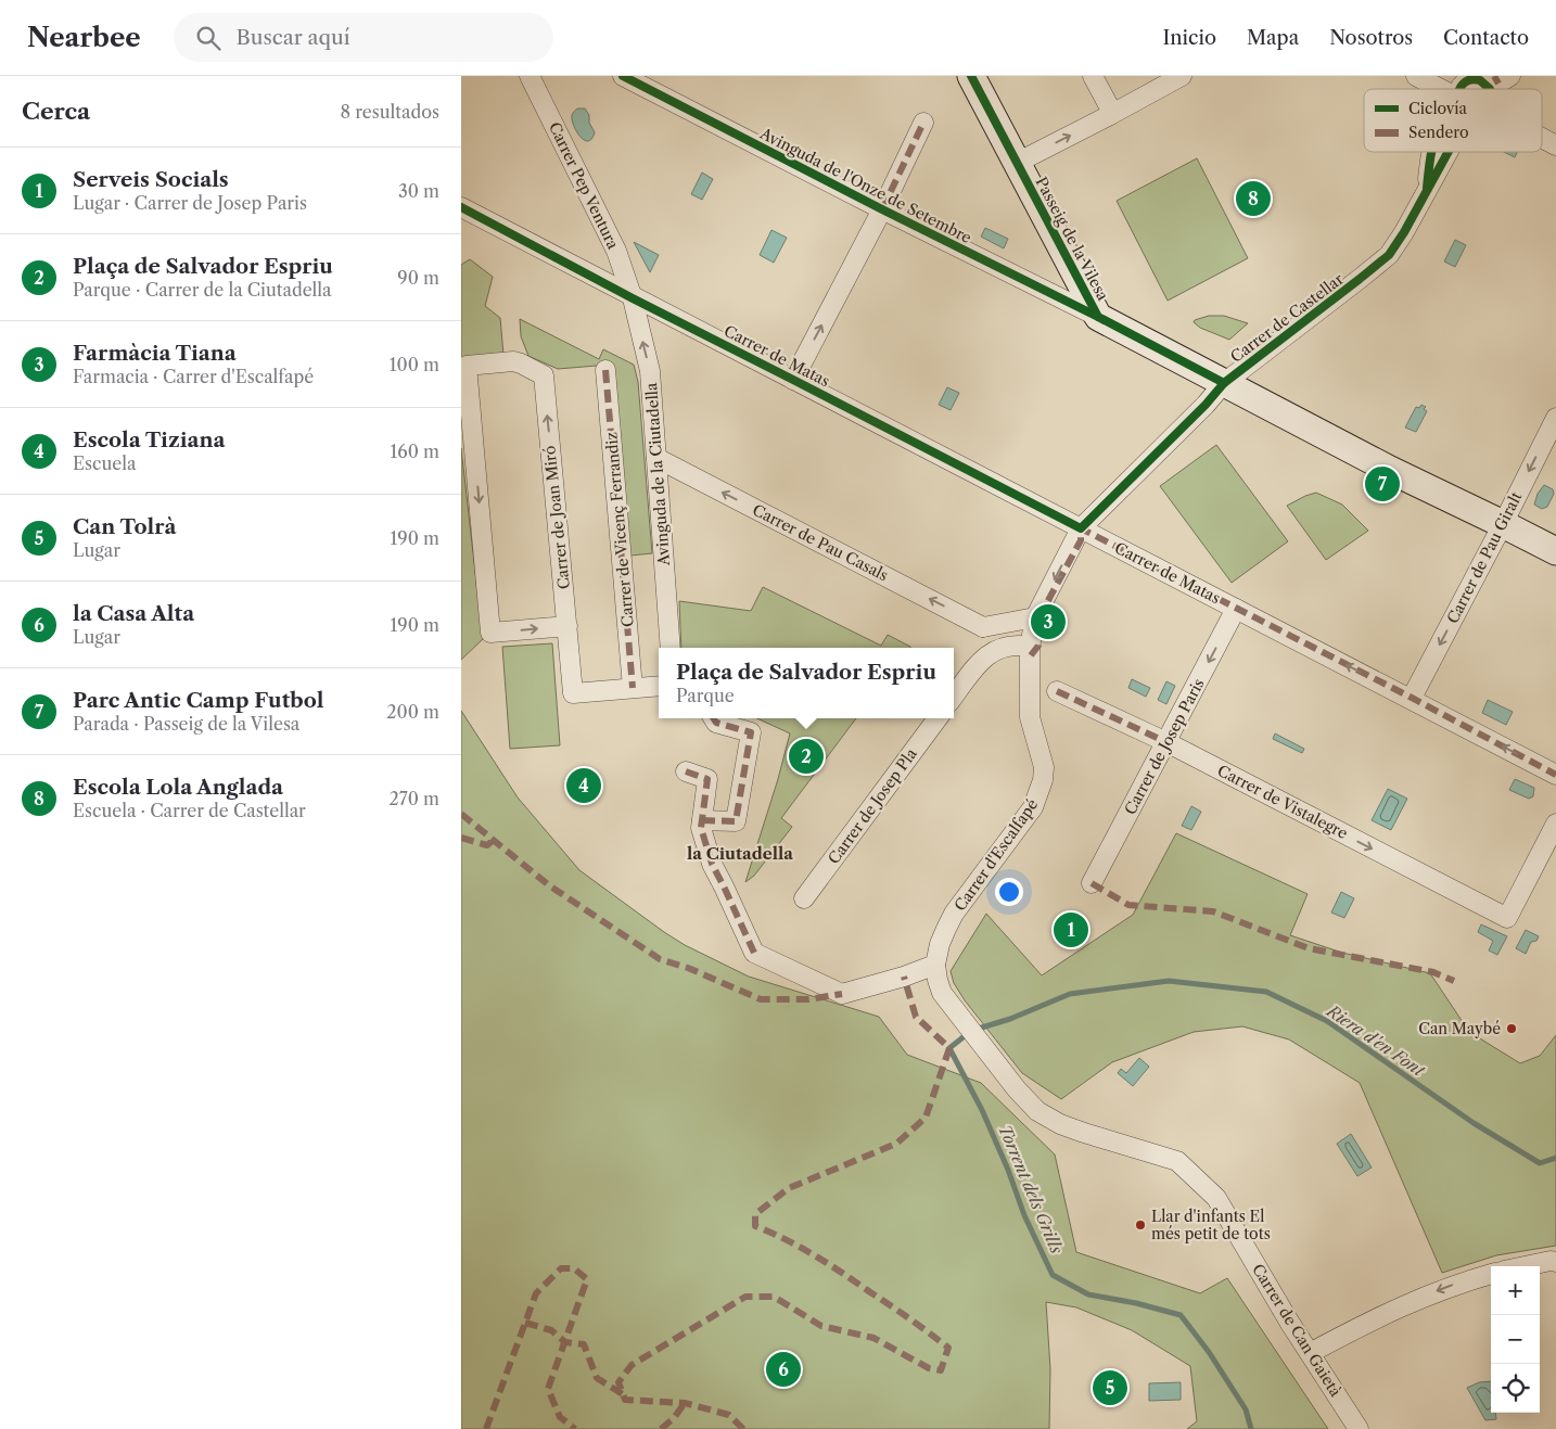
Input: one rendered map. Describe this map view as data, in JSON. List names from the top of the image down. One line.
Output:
{"streets":{"street":["Carrer Pep Ventura","Avinguda de l'Onze de Setembre","Passeig de la Vilesa","Carrer de Castellar","Carrer de Matas","Avinguda de la Ciutadella","Carrer de Joan Miró","Carrer de Vicenç Ferrandiz","Carrer de Pau Casals","Carrer de Pau Giralt","Carrer de Josep Paris","Carrer de Vistalegre","Carrer de Josep Pla","Carrer d'Escalfapé","Carrer de Can Gaietà"]},"crossings":[["Carrer Pep Ventura","Carrer de Matas"],["Carrer Pep Ventura","Avinguda de la Ciutadella"],["Avinguda de l'Onze de Setembre","Passeig de la Vilesa"],["Passeig de la Vilesa","Carrer de Castellar"],["Passeig de la Vilesa","Carrer de Pau Giralt"],["Carrer de Castellar","Carrer de Matas"],["Carrer de Castellar","Carrer d'Escalfapé"],["Carrer de Matas","Avinguda de la Ciutadella"],["Carrer de Matas","Carrer de Pau Giralt"],["Carrer de Matas","Carrer de Josep Paris"],["Carrer de Matas","Carrer d'Escalfapé"],["Avinguda de la Ciutadella","Carrer de Pau Casals"],["Carrer de Joan Miró","Carrer de Vicenç Ferrandiz"],["Carrer de Josep Paris","Carrer de Vistalegre"],["Carrer d'Escalfapé","Carrer de Can Gaietà"]],"one_way":["Avinguda de la Ciutadella","Carrer de Pau Casals","Carrer de Pau Giralt","Carrer de Josep Paris","Carrer de Vistalegre"],"districts":["la Ciutadella"],"water":["Riera d'en Font","Torrent dels Grills"],"places":["Can Maybé","Llar d'infants El més petit de tots"],"legend":["Ciclovía","Sendero"],"page":{"header":"Nearbee","search":"Buscar aquí","nav":["Inicio","Mapa","Nosotros","Contacto"],"heading":["Cerca","8 resultados"],"list":[{"mark":"1","name":"Serveis Socials","note":"Lugar · Carrer de Josep Paris","value":"30 m"},{"mark":"2","name":"Plaça de Salvador Espriu","note":"Parque · Carrer de la Ciutadella","value":"90 m"},{"mark":"3","name":"Farmàcia Tiana","note":"Farmacia · Carrer d'Escalfapé","value":"100 m"},{"mark":"4","name":"Escola Tiziana","note":"Escuela","value":"160 m"},{"mark":"5","name":"Can Tolrà","note":"Lugar","value":"190 m"},{"mark":"6","name":"la Casa Alta","note":"Lugar","value":"190 m"},{"mark":"7","name":"Parc Antic Camp Futbol","note":"Parada · Passeig de la Vilesa","value":"200 m"},{"mark":"8","name":"Escola Lola Anglada","note":"Escuela · Carrer de Castellar","value":"270 m"}],"pins":["8","7","3","2","4","1","6","5"],"popup":["Plaça de Salvador Espriu","Parque"],"map_buttons":["+","−"]}}
